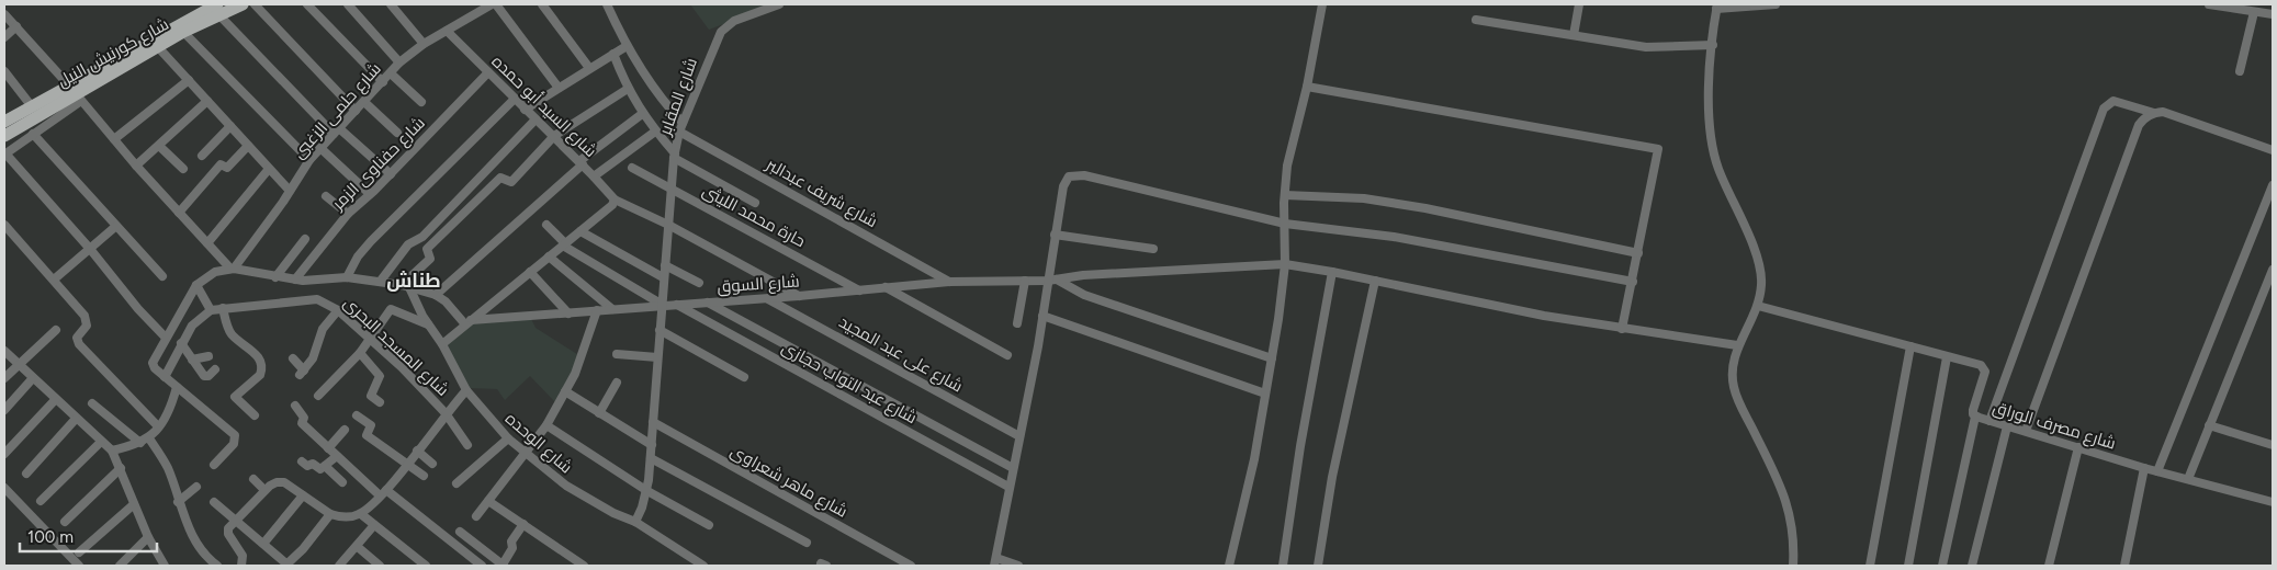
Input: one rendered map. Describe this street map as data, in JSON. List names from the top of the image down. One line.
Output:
{"streets":{"main road":["شارع كورنيش النيل"],"street":["شارع المقابر","شارع السيد أبو حمده","شارع حلمى الزغبى","شارع حفناوى الزمر","شارع شريف عبدالبر","حارة محمد الليثى","شارع السوق","شارع المسجد البحرى","شارع على عبد المجيد","شارع عبد التواب حجازى","شارع مصرف الوراق","شارع الوحده","شارع ماهر شعراوى"]},"crossings":[["شارع المقابر","شارع شريف عبدالبر"],["شارع المقابر","حارة محمد الليثى"],["شارع المقابر","شارع السوق"],["شارع المقابر","شارع الوحده"],["شارع المقابر","شارع ماهر شعراوى"],["شارع السيد أبو حمده","شارع حلمى الزغبى"],["شارع السيد أبو حمده","شارع حفناوى الزمر"],["شارع شريف عبدالبر","شارع السوق"],["حارة محمد الليثى","شارع السوق"],["شارع السوق","شارع على عبد المجيد"],["شارع السوق","شارع عبد التواب حجازى"]],"districts":["طناش"],"scale_bar":"100 m"}
